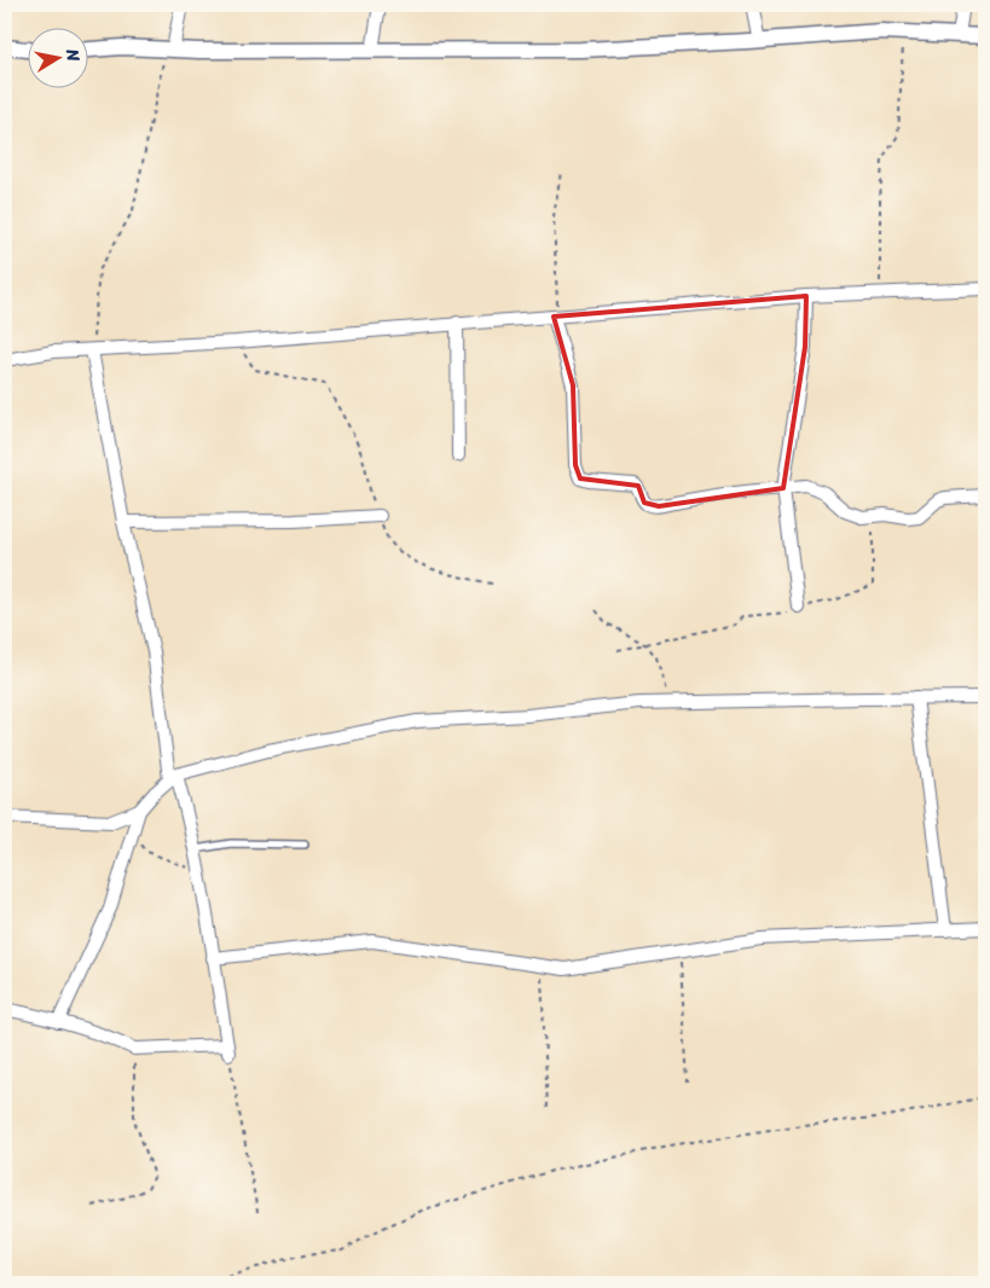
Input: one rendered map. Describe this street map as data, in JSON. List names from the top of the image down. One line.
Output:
{"north":"right"}
